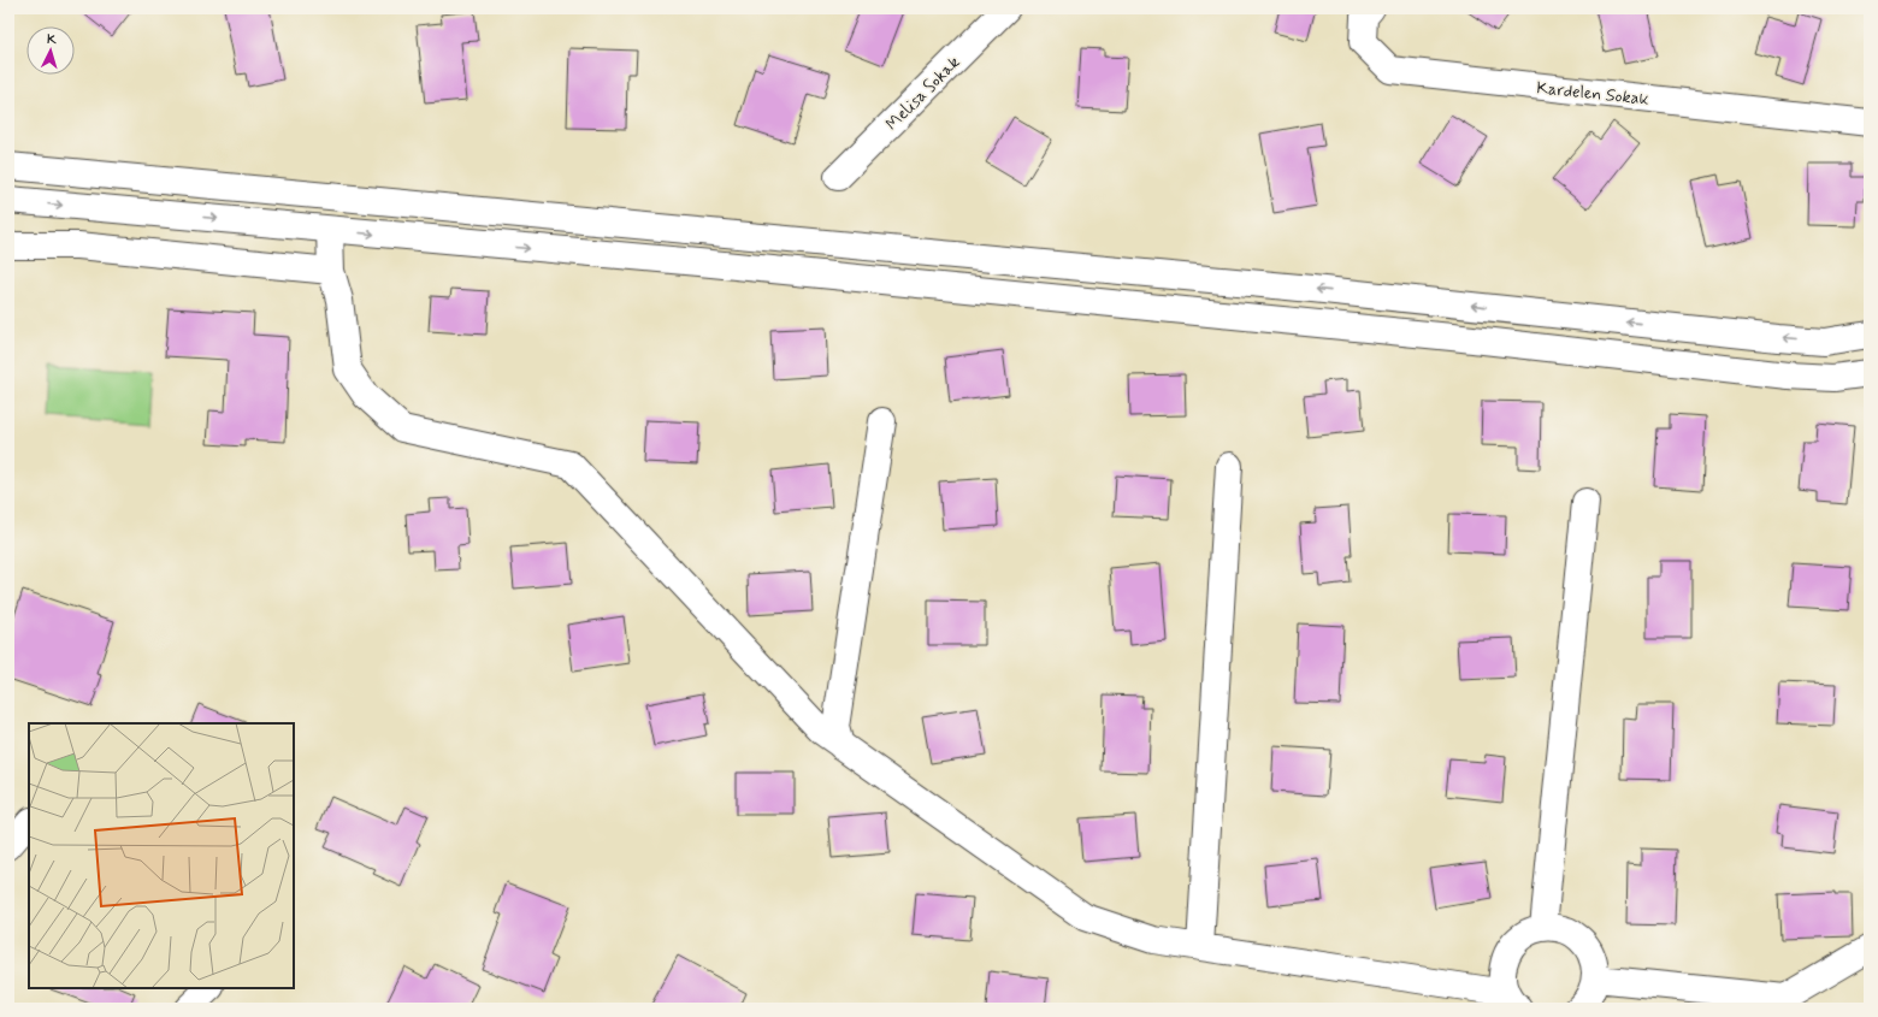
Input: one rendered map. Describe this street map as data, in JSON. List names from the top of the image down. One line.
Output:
{"streets":{"street":["Melisa Sokak","Kardelen Sokak"]},"north":"top"}
